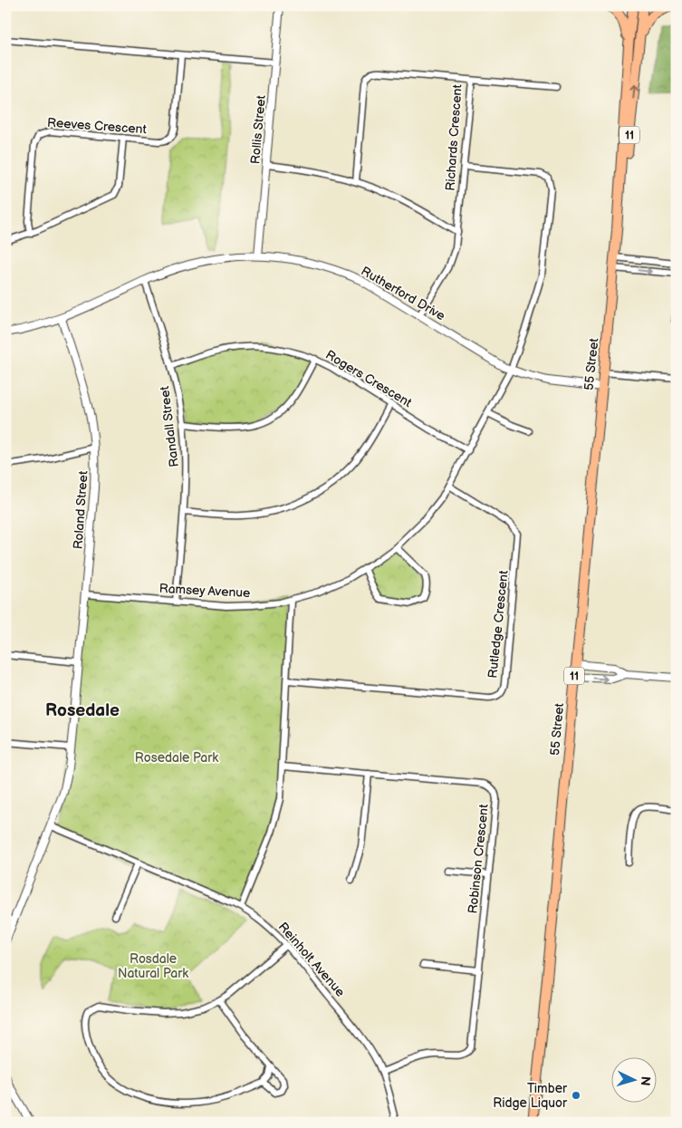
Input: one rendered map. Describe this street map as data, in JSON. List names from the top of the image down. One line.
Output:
{"streets":{"main road":["11","55 Street"],"street":["Reeves Crescent","Rollis Street","Richards Crescent","Rutherford Drive","Rogers Crescent","Randall Street","Roland Street","Ramsey Avenue","Rutledge Crescent","Robinson Crescent","Reinholt Avenue"]},"crossings":[["Rollis Street","Rutherford Drive"],["Richards Crescent","Rutherford Drive"],["Richards Crescent","Ramsey Avenue"],["Rutherford Drive","55 Street"],["Rutherford Drive","Randall Street"],["Rutherford Drive","Roland Street"],["Rutherford Drive","Ramsey Avenue"],["Rogers Crescent","Randall Street"],["Rogers Crescent","Ramsey Avenue"],["Randall Street","Ramsey Avenue"],["Roland Street","Ramsey Avenue"],["Roland Street","Reinholt Avenue"],["Ramsey Avenue","Rutledge Crescent"],["Robinson Crescent","Reinholt Avenue"]],"districts":["Rosedale"],"parks":["Rosedale Park","Rosdale Natural Park"],"places":["Timber Ridge Liquor"],"north":"right"}
